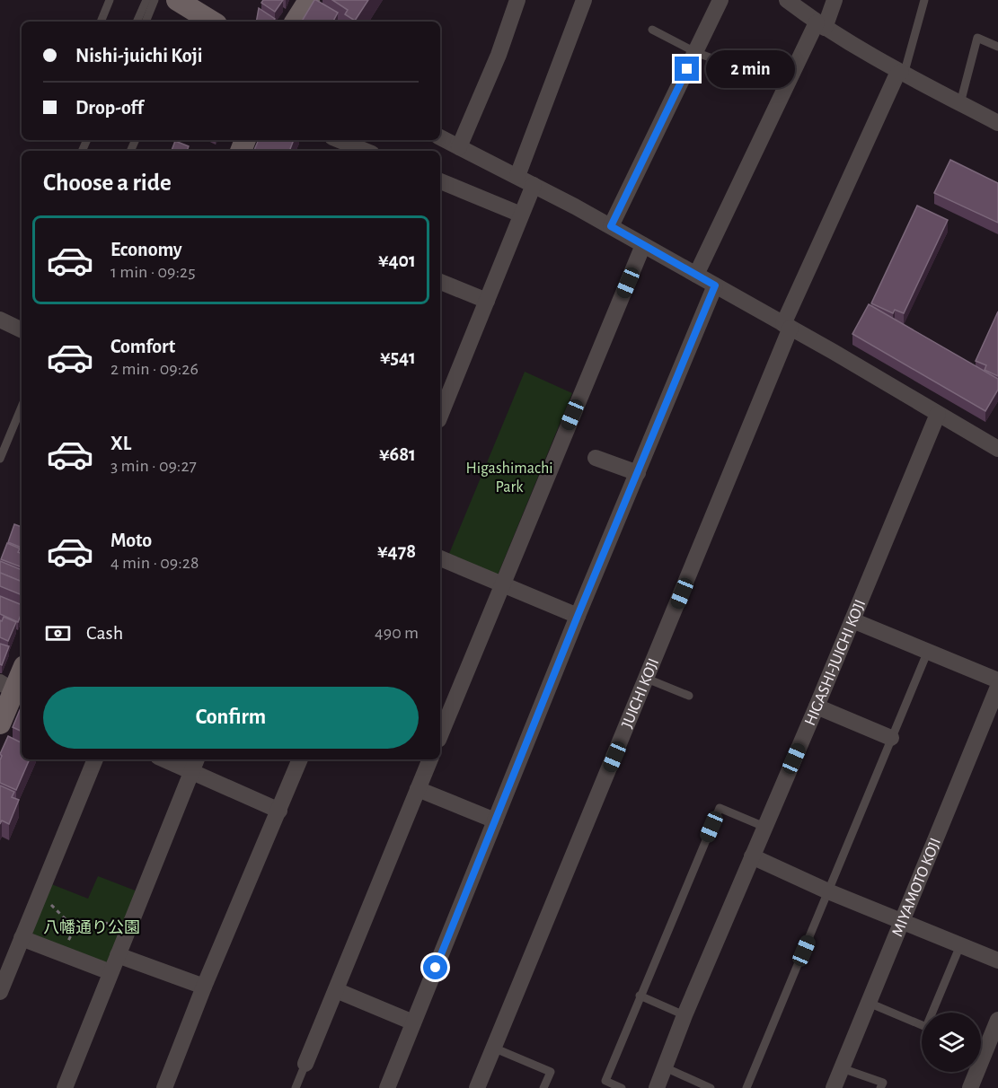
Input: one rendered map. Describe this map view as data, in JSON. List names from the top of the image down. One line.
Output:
{"streets":{"street":["HIGASHI-JUICHI KOJI","JUICHI KOJI","MIYAMOTO KOJI"]},"parks":["Higashimachi Park","八幡通り公園"],"page":{"banner":["Nishi-juichi Koji","Drop-off"],"bubble":"2 min","heading":"Choose a ride","list":[{"name":"Economy","note":"1 min · 09:25","value":"¥401"},{"name":"Comfort","note":"2 min · 09:26","value":"¥541"},{"name":"XL","note":"3 min · 09:27","value":"¥681"},{"name":"Moto","note":"4 min · 09:28","value":"¥478"}],"pay":["Cash","490 m"],"buttons":"Confirm"}}
